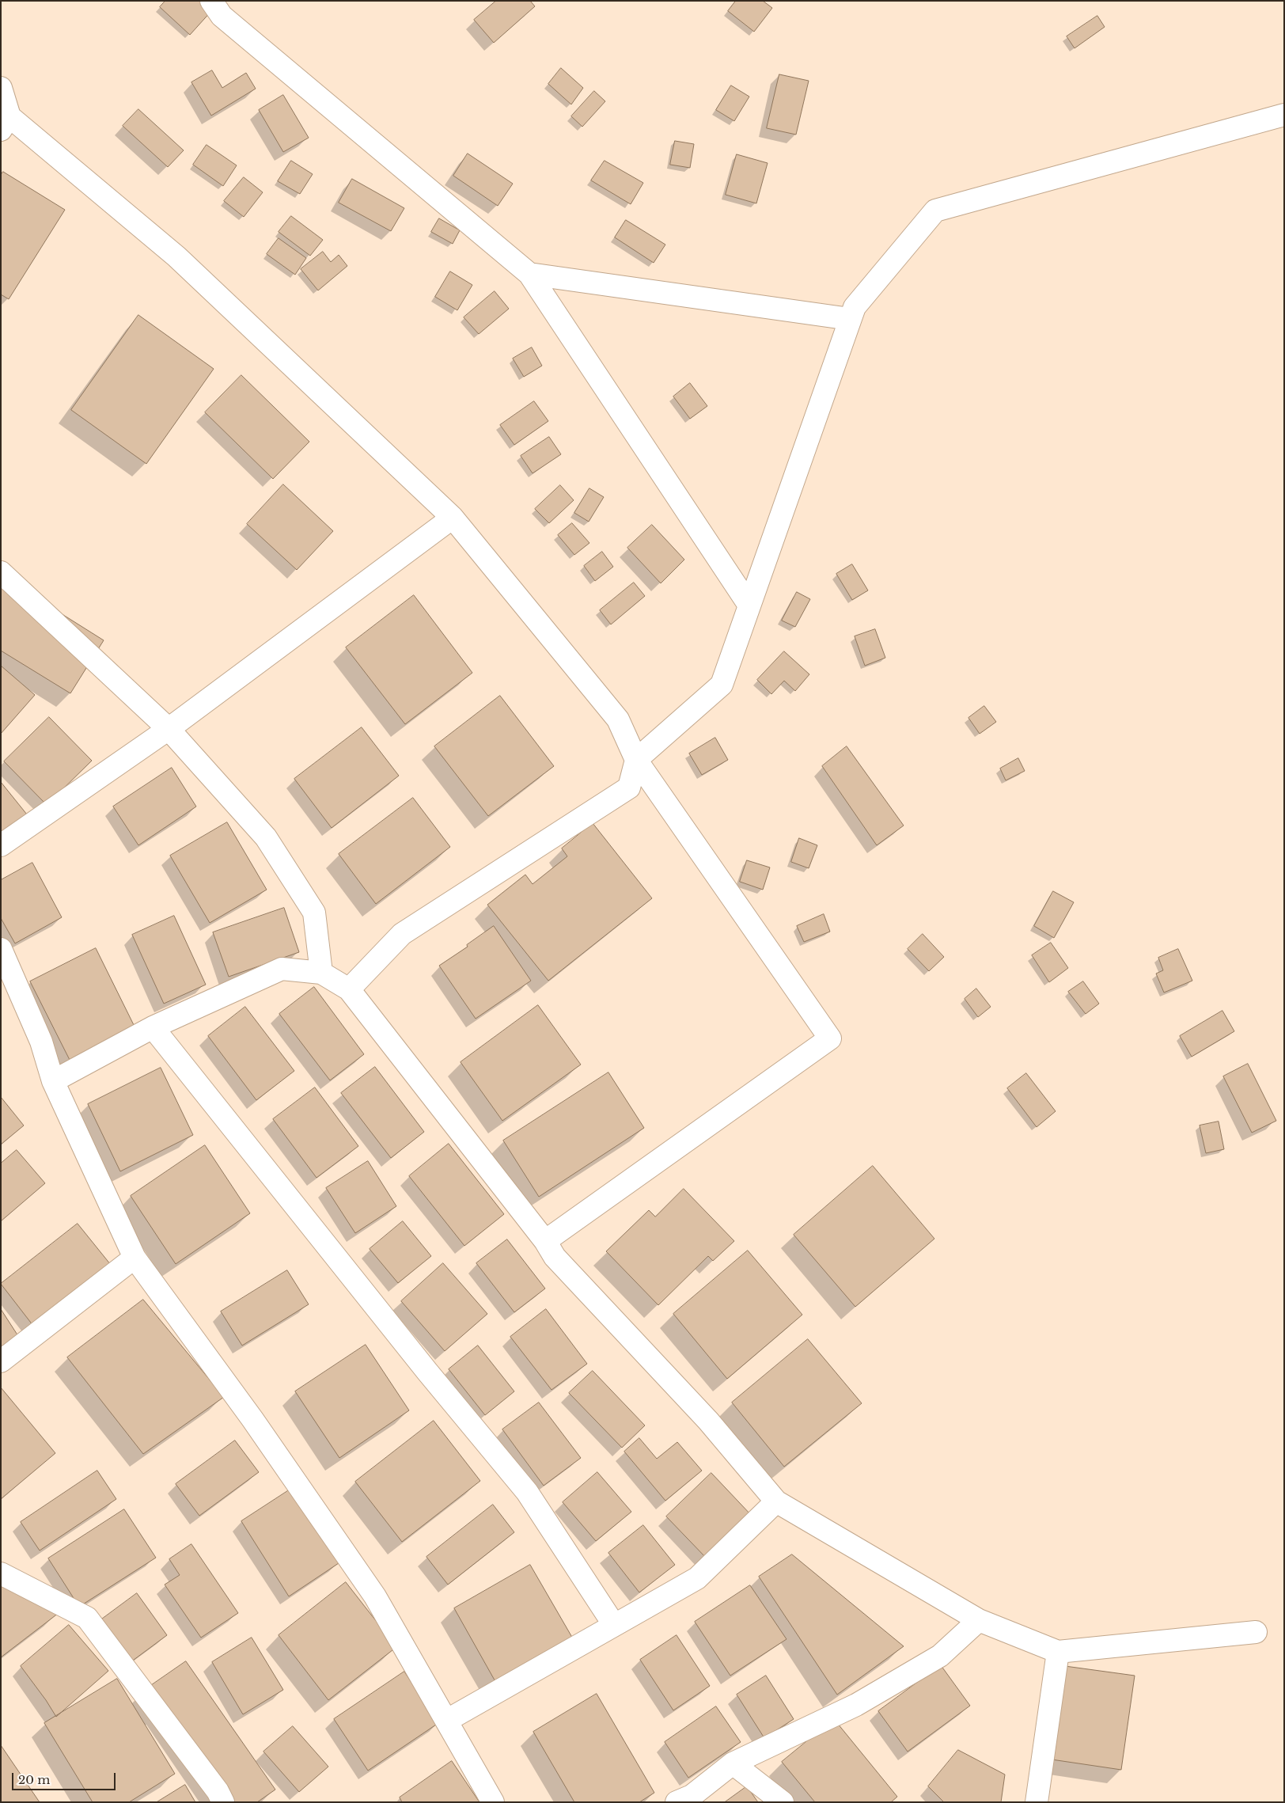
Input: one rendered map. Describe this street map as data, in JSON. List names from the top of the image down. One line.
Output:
{"scale_bar":"20 m"}
